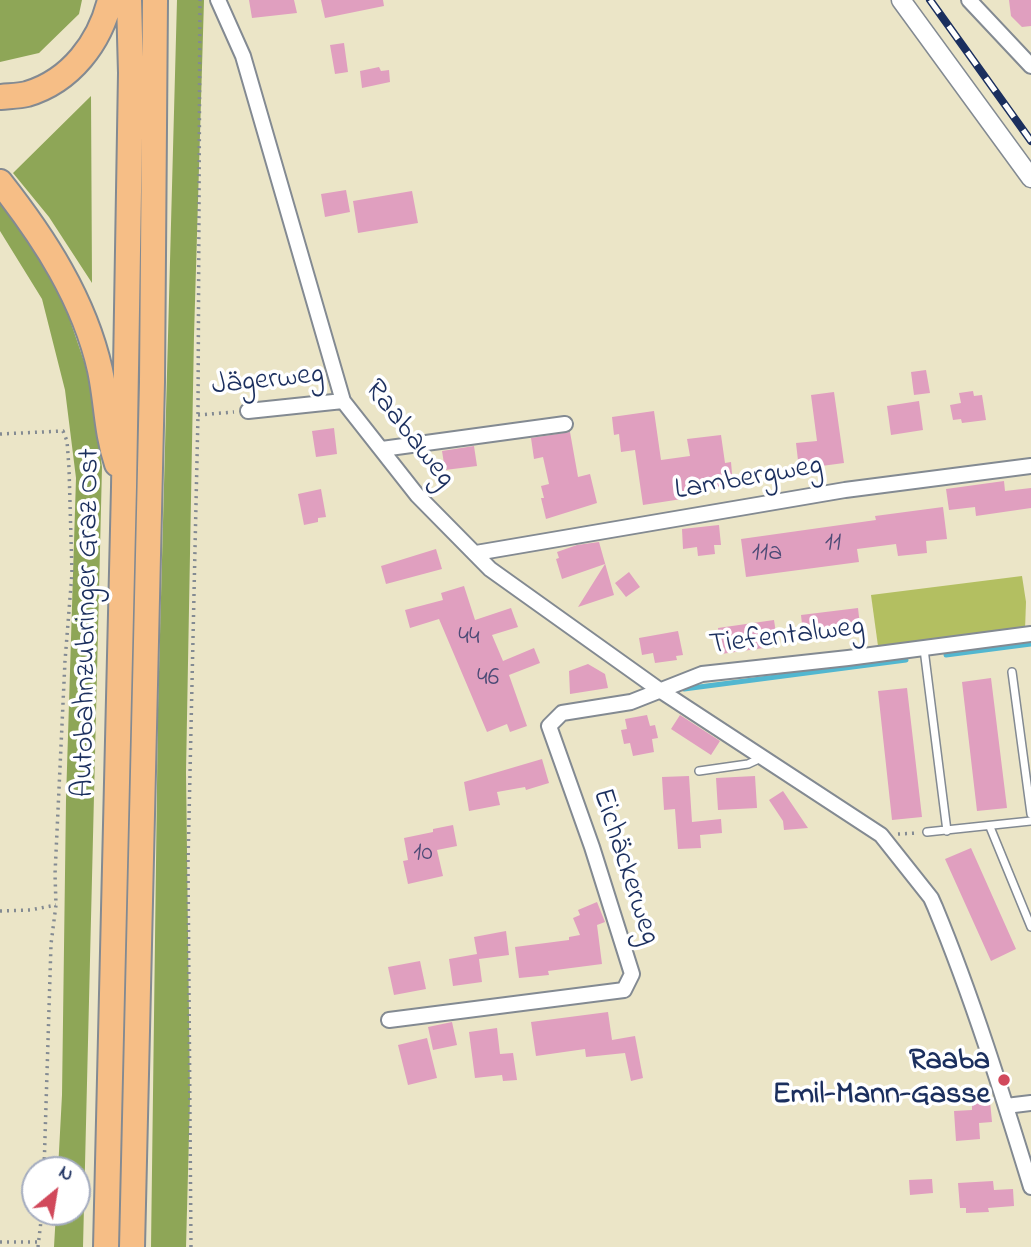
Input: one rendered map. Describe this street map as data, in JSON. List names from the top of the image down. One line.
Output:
{"streets":{"highway":["Autobahnzubringer Graz Ost"],"street":["Jägerweg","Raabaweg","Lambergweg","Tiefentalweg","Eichäckerweg"]},"crossings":[["Jägerweg","Raabaweg"],["Raabaweg","Lambergweg"],["Raabaweg","Tiefentalweg"],["Raabaweg","Eichäckerweg"],["Tiefentalweg","Eichäckerweg"]],"places":["Raaba Emil-Mann-Gasse"],"house_numbers":["11","11a","44","46","10"],"north":"top right"}
